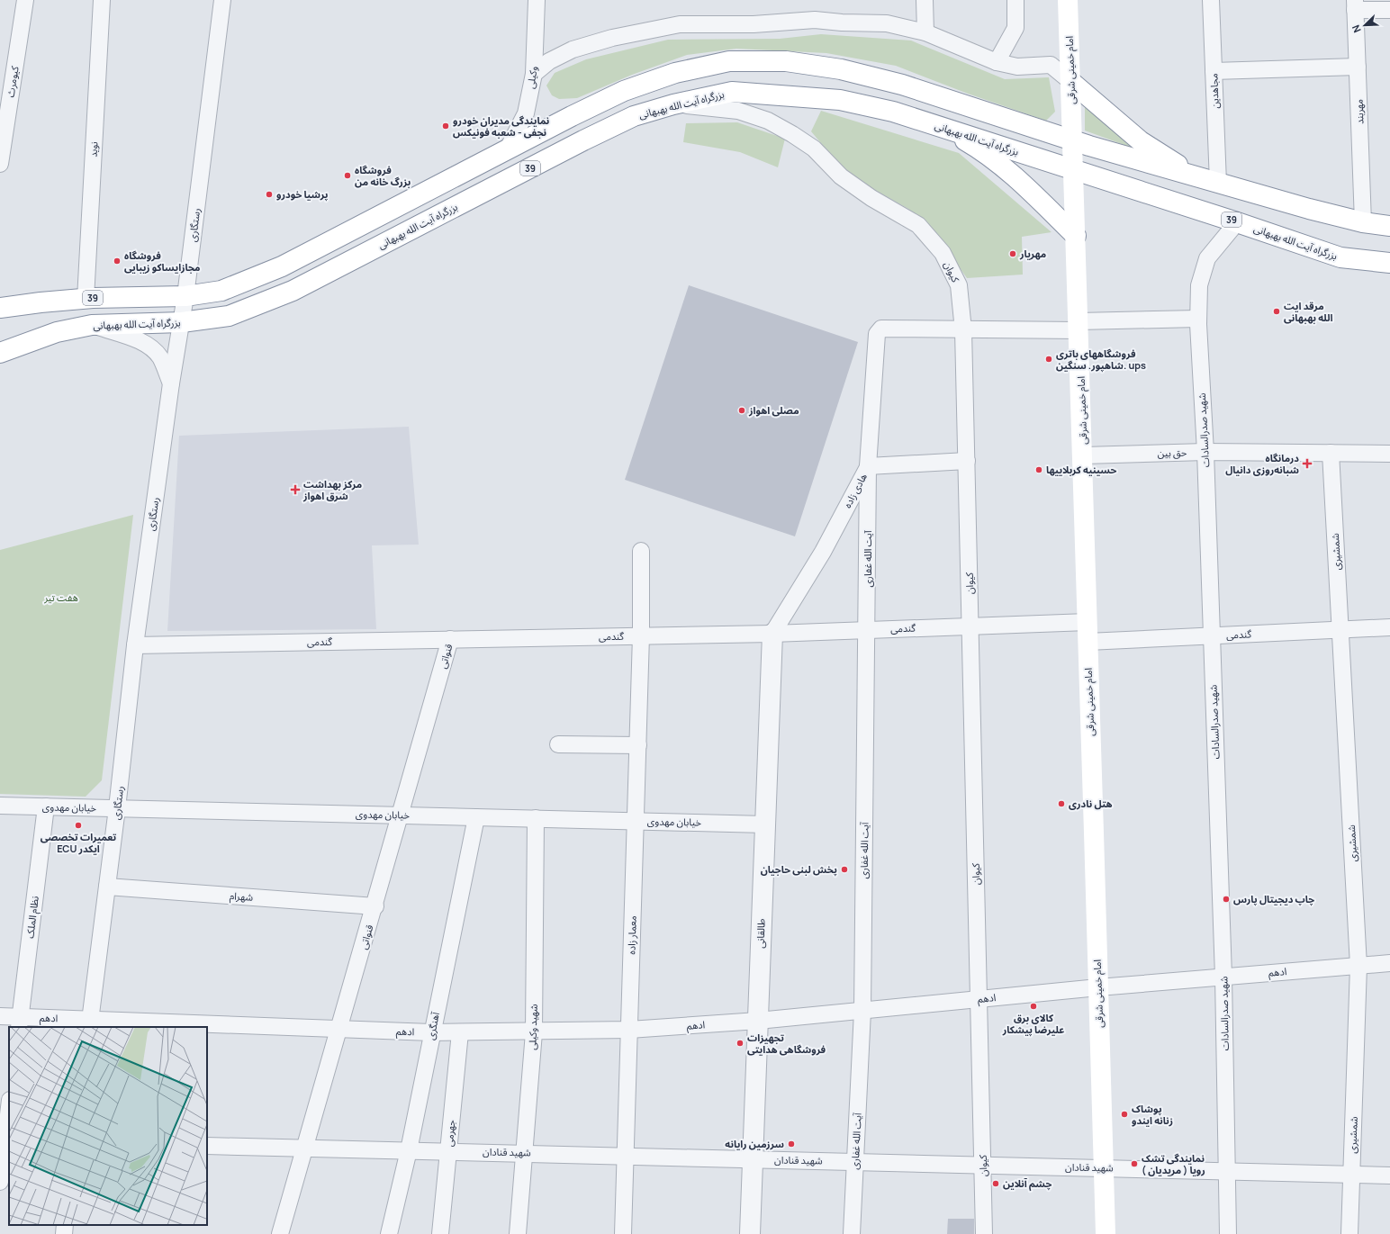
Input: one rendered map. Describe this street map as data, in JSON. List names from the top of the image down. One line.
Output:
{"streets":{"main road":["امام خمینی شرقی","بزرگراه آیت الله بهبهانی","39"],"street":["وکیلی","کیومرث","مجاهدین","مهربند","نوید","رستگاری","کیوان","شهید صدرالسادات","حق بین","هادی زاده","شمشیری","آیت الله غفاری","گندمی","قنواتی","خیابان مهدوی","شهرام","نظام الملک","طالقانی","معمار زاده","ادهم","آهنگری","شهید وکیلی","جهرمی","شهید قنادان"]},"crossings":[["امام خمینی شرقی","بزرگراه آیت الله بهبهانی"],["امام خمینی شرقی","39"],["امام خمینی شرقی","حق بین"],["امام خمینی شرقی","گندمی"],["امام خمینی شرقی","ادهم"],["امام خمینی شرقی","شهید قنادان"],["وکیلی","39"],["مجاهدین","39"],["بزرگراه آیت الله بهبهانی","رستگاری"],["بزرگراه آیت الله بهبهانی","کیوان"],["بزرگراه آیت الله بهبهانی","شهید صدرالسادات"],["مهربند","39"],["نوید","39"],["39","رستگاری"],["رستگاری","گندمی"],["رستگاری","خیابان مهدوی"],["رستگاری","شهرام"],["رستگاری","ادهم"],["کیوان","هادی زاده"],["کیوان","گندمی"],["کیوان","ادهم"],["کیوان","شهید قنادان"],["شهید صدرالسادات","حق بین"],["شهید صدرالسادات","گندمی"],["شهید صدرالسادات","ادهم"],["شهید صدرالسادات","شهید قنادان"],["حق بین","شمشیری"],["هادی زاده","آیت الله غفاری"],["هادی زاده","گندمی"],["هادی زاده","طالقانی"],["شمشیری","گندمی"],["شمشیری","ادهم"],["شمشیری","شهید قنادان"],["آیت الله غفاری","گندمی"],["آیت الله غفاری","ادهم"],["آیت الله غفاری","شهید قنادان"],["گندمی","قنواتی"],["گندمی","طالقانی"],["گندمی","معمار زاده"],["قنواتی","خیابان مهدوی"],["قنواتی","شهرام"],["قنواتی","ادهم"],["قنواتی","شهید قنادان"],["خیابان مهدوی","نظام الملک"],["خیابان مهدوی","طالقانی"],["خیابان مهدوی","معمار زاده"],["خیابان مهدوی","آهنگری"],["خیابان مهدوی","شهید وکیلی"],["نظام الملک","ادهم"],["طالقانی","ادهم"],["طالقانی","شهید قنادان"],["معمار زاده","ادهم"],["معمار زاده","شهید قنادان"],["ادهم","آهنگری"],["ادهم","شهید وکیلی"],["ادهم","جهرمی"],["آهنگری","شهید قنادان"],["شهید وکیلی","شهید قنادان"],["جهرمی","شهید قنادان"]],"parks":["هفت تیر"],"places":{"other":["نمایندگی مدیران خودرو نجفی - شعبه فونیکس","فروشگاه بزرگ خانه من","پرشيا خودرو","مهریار","فروشگاه مجازایساکو زیبایی","مرقد ایت الله بهبهانی","فروشگاههای باتری شاهپور. سنگین. ups","مصلی اهواز","حسینیه کربلاییها","هتل نادری","تعمیرات تخصصی ECU ایکدر","پخش لبنی حاجیان","چاپ دیجیتال پارس","کالای برق علیرضا پیشکار","تجهیزات فروشگاهی هدایتی","پوشاک زنانه ایندو","سرزمین رایانه","نمایندگی تشک رویا ( مریدیان )","چشم آنلاین"],"health":["درمانگاه شبانه‌روزی دانیال","مرکز بهداشت شرق اهواز"]},"north":"bottom left"}
